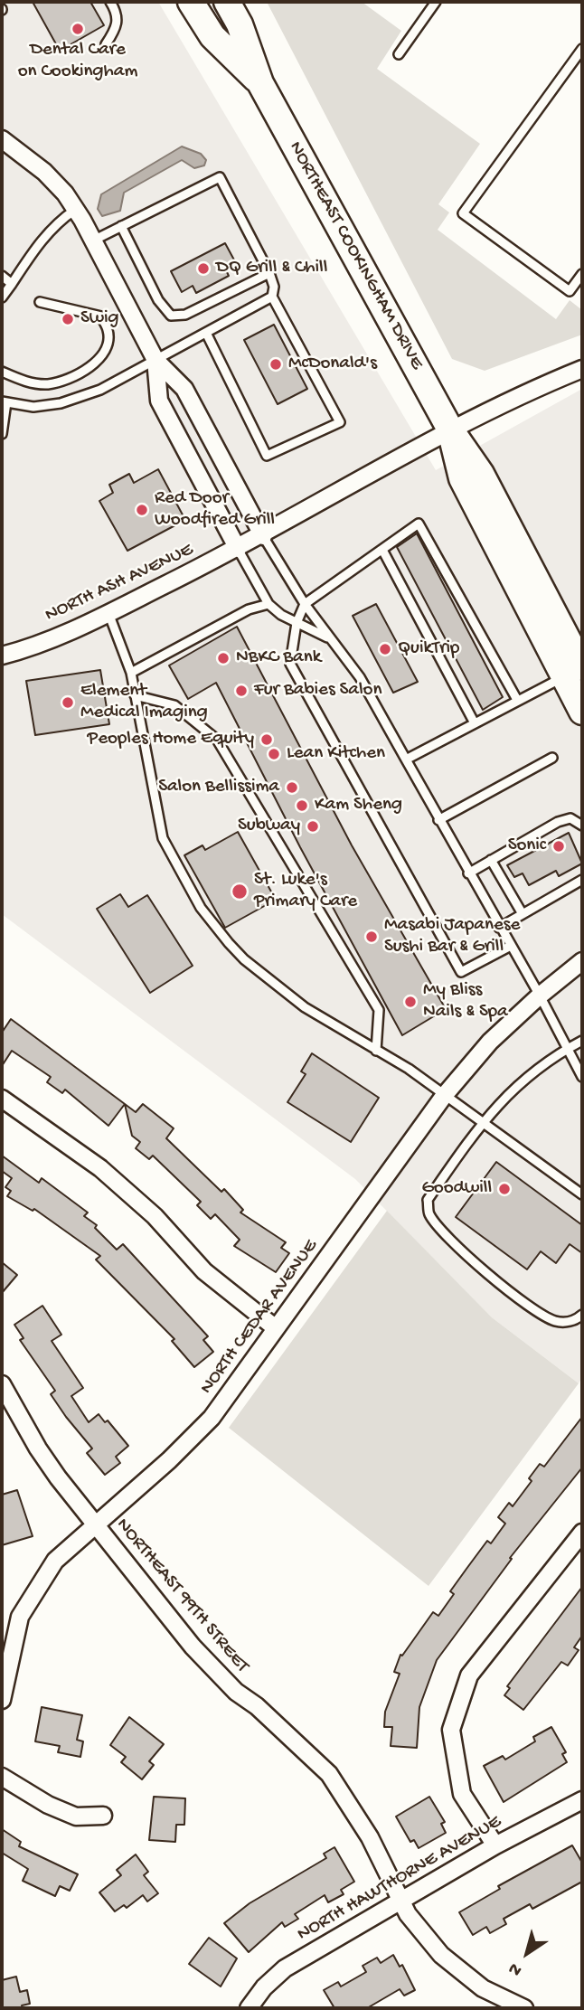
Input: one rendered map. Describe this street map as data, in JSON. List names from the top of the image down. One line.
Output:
{"streets":{"main road":["NORTHEAST COOKINGHAM DRIVE"],"street":["NORTH ASH AVENUE","NORTH CEDAR AVENUE","NORTHEAST 99TH STREET","NORTH HAWTHORNE AVENUE"]},"crossings":[["NORTHEAST COOKINGHAM DRIVE","NORTH ASH AVENUE"],["NORTH CEDAR AVENUE","NORTHEAST 99TH STREET"],["NORTHEAST 99TH STREET","NORTH HAWTHORNE AVENUE"]],"places":["Dental Care on Cookingham","DQ Grill & Chill","Swig","McDonald's","Red Door Woodfired Grill","QuikTrip","NBKC Bank","Fur Babies Salon","Element Medical Imaging","Peoples Home Equity","Lean Kitchen","Salon Bellissima","Kam Sheng","Subway","Sonic","St. Luke's Primary Care","Masabi Japanese Sushi Bar & Grill","My Bliss Nails & Spa","Goodwill"],"north":"bottom left"}
